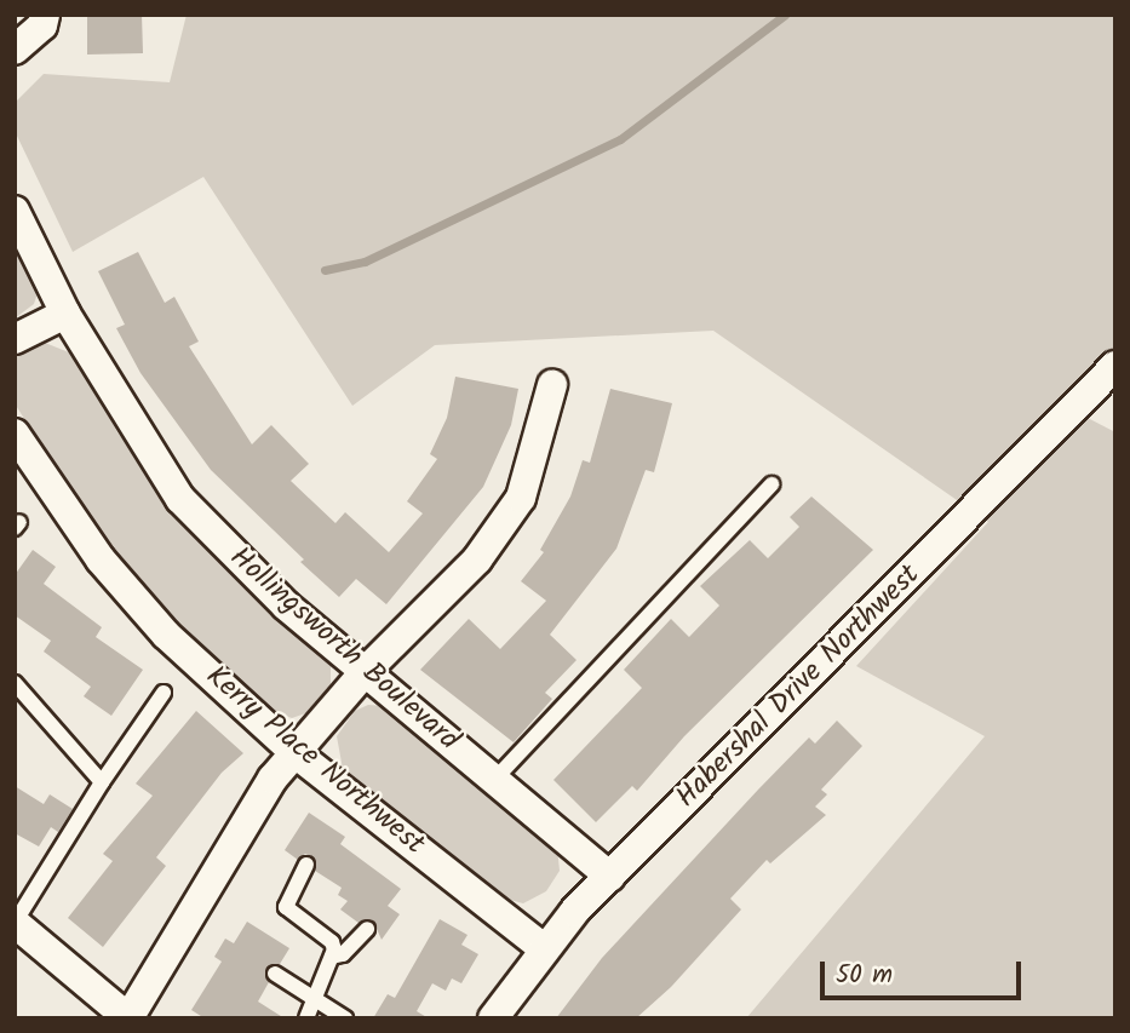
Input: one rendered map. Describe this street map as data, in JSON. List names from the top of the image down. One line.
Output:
{"streets":{"street":["Hollingsworth Boulevard","Habershal Drive Northwest","Kerry Place Northwest"]},"crossings":[["Hollingsworth Boulevard","Habershal Drive Northwest"],["Habershal Drive Northwest","Kerry Place Northwest"]],"scale_bar":"50 m"}
